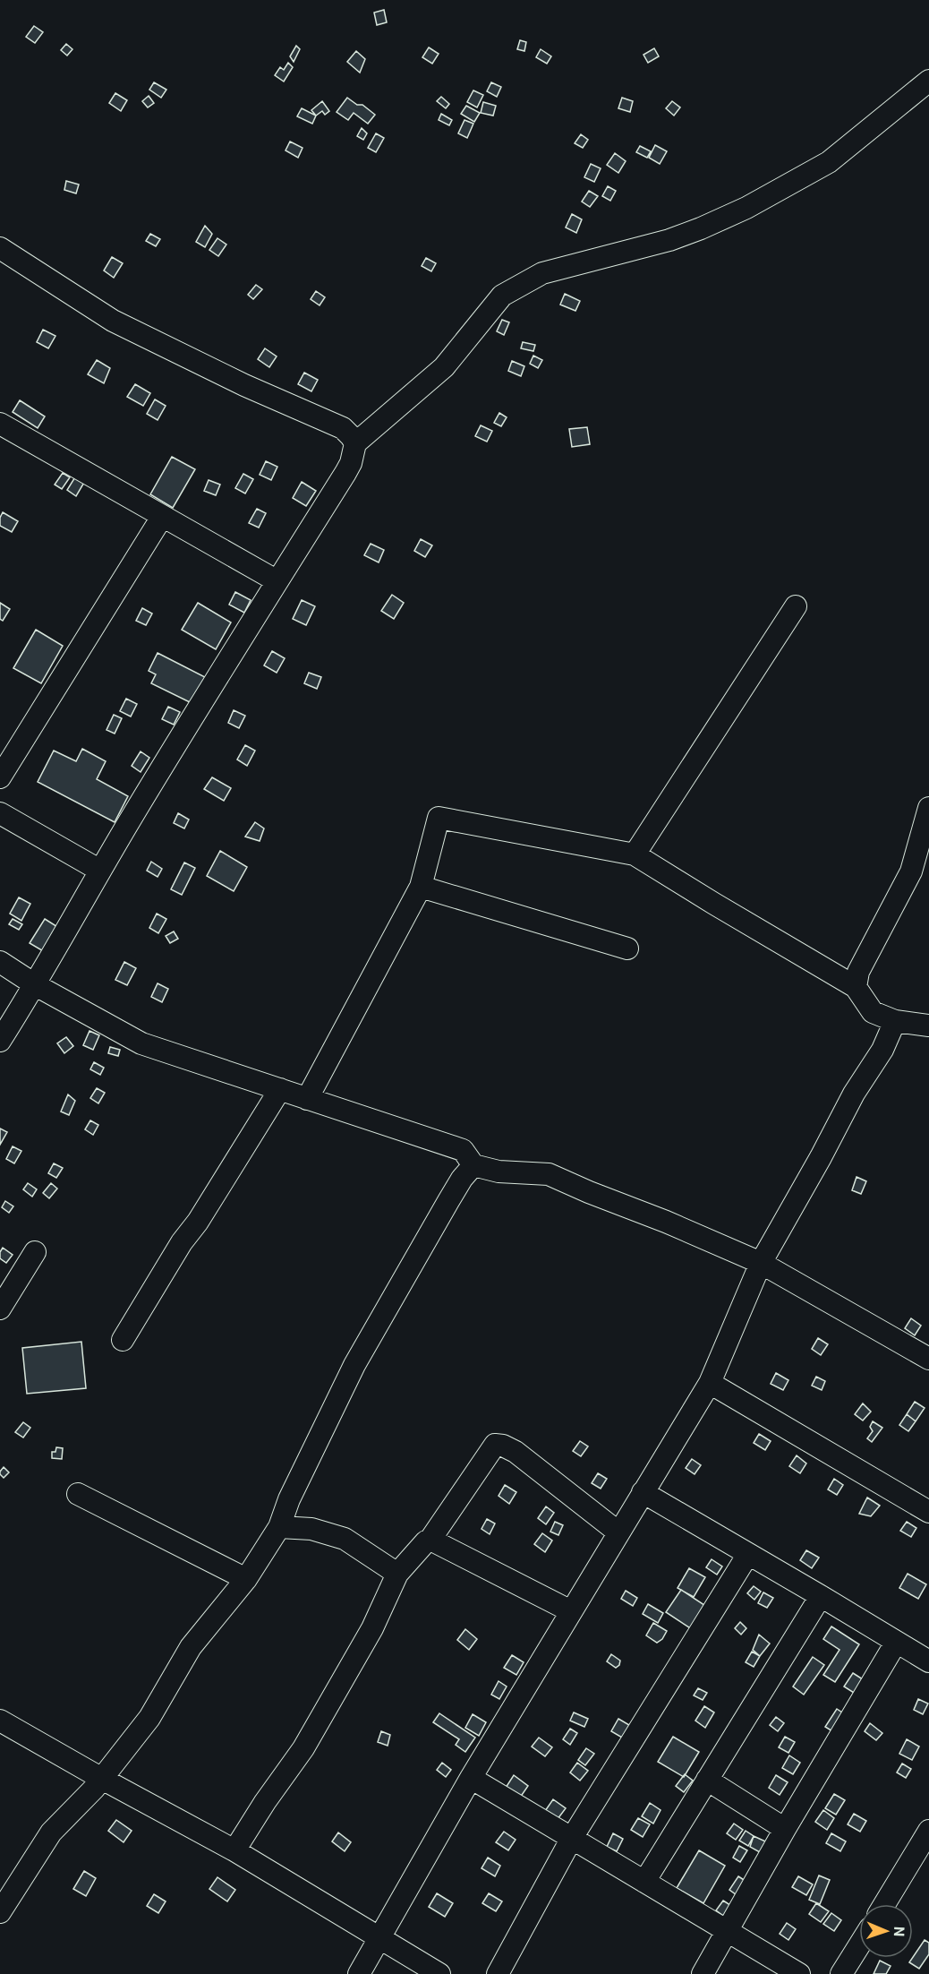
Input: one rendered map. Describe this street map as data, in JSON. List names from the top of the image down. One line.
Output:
{"north":"right"}
